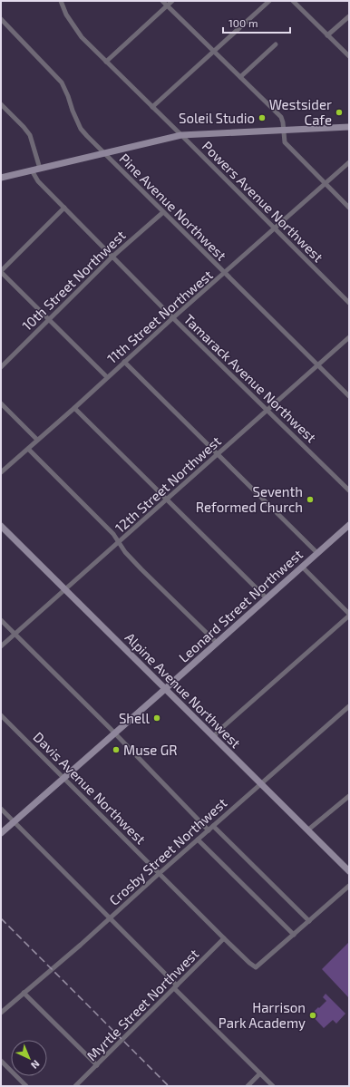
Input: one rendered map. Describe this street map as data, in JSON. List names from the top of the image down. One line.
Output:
{"streets":{"main road":["Leonard Street Northwest","Alpine Avenue Northwest"],"street":["Powers Avenue Northwest","Pine Avenue Northwest","10th Street Northwest","11th Street Northwest","Tamarack Avenue Northwest","12th Street Northwest","Davis Avenue Northwest","Crosby Street Northwest","Myrtle Street Northwest"]},"crossings":[["Powers Avenue Northwest","11th Street Northwest"],["Pine Avenue Northwest","10th Street Northwest"],["Pine Avenue Northwest","11th Street Northwest"],["Pine Avenue Northwest","12th Street Northwest"],["10th Street Northwest","Tamarack Avenue Northwest"],["11th Street Northwest","Tamarack Avenue Northwest"],["Tamarack Avenue Northwest","12th Street Northwest"],["12th Street Northwest","Alpine Avenue Northwest"],["Leonard Street Northwest","Alpine Avenue Northwest"],["Leonard Street Northwest","Davis Avenue Northwest"],["Alpine Avenue Northwest","Crosby Street Northwest"],["Davis Avenue Northwest","Crosby Street Northwest"],["Davis Avenue Northwest","Myrtle Street Northwest"]],"places":["Westsider Cafe","Soleil Studio","Seventh Reformed Church","Shell","Muse GR","Harrison Park Academy"],"scale_bar":"100 m","north":"bottom right"}
